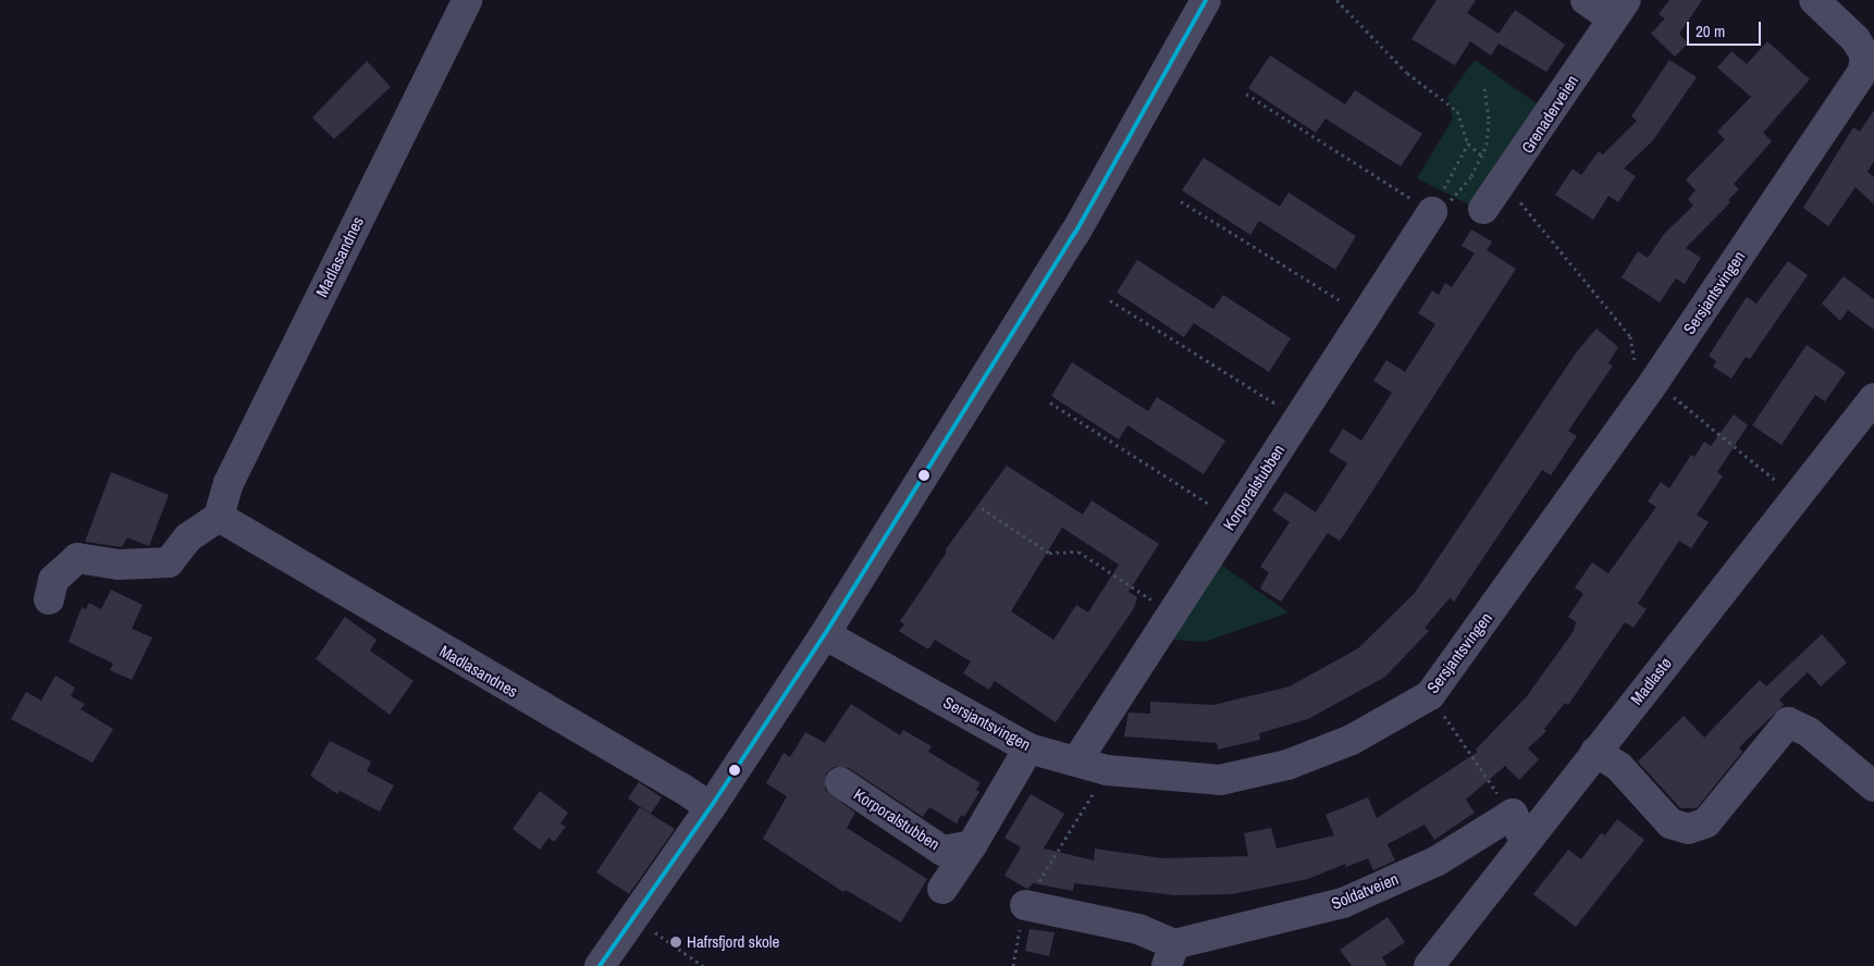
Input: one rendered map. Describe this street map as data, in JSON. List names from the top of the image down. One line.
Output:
{"streets":{"street":["Grenaderveien","Madlasandnes","Sersjantsvingen","Korporalstubben","Madlastø","Soldatveien"]},"crossings":[["Grenaderveien","Korporalstubben"],["Sersjantsvingen","Korporalstubben"]],"places":["Hafrsfjord skole"],"scale_bar":"20 m"}
